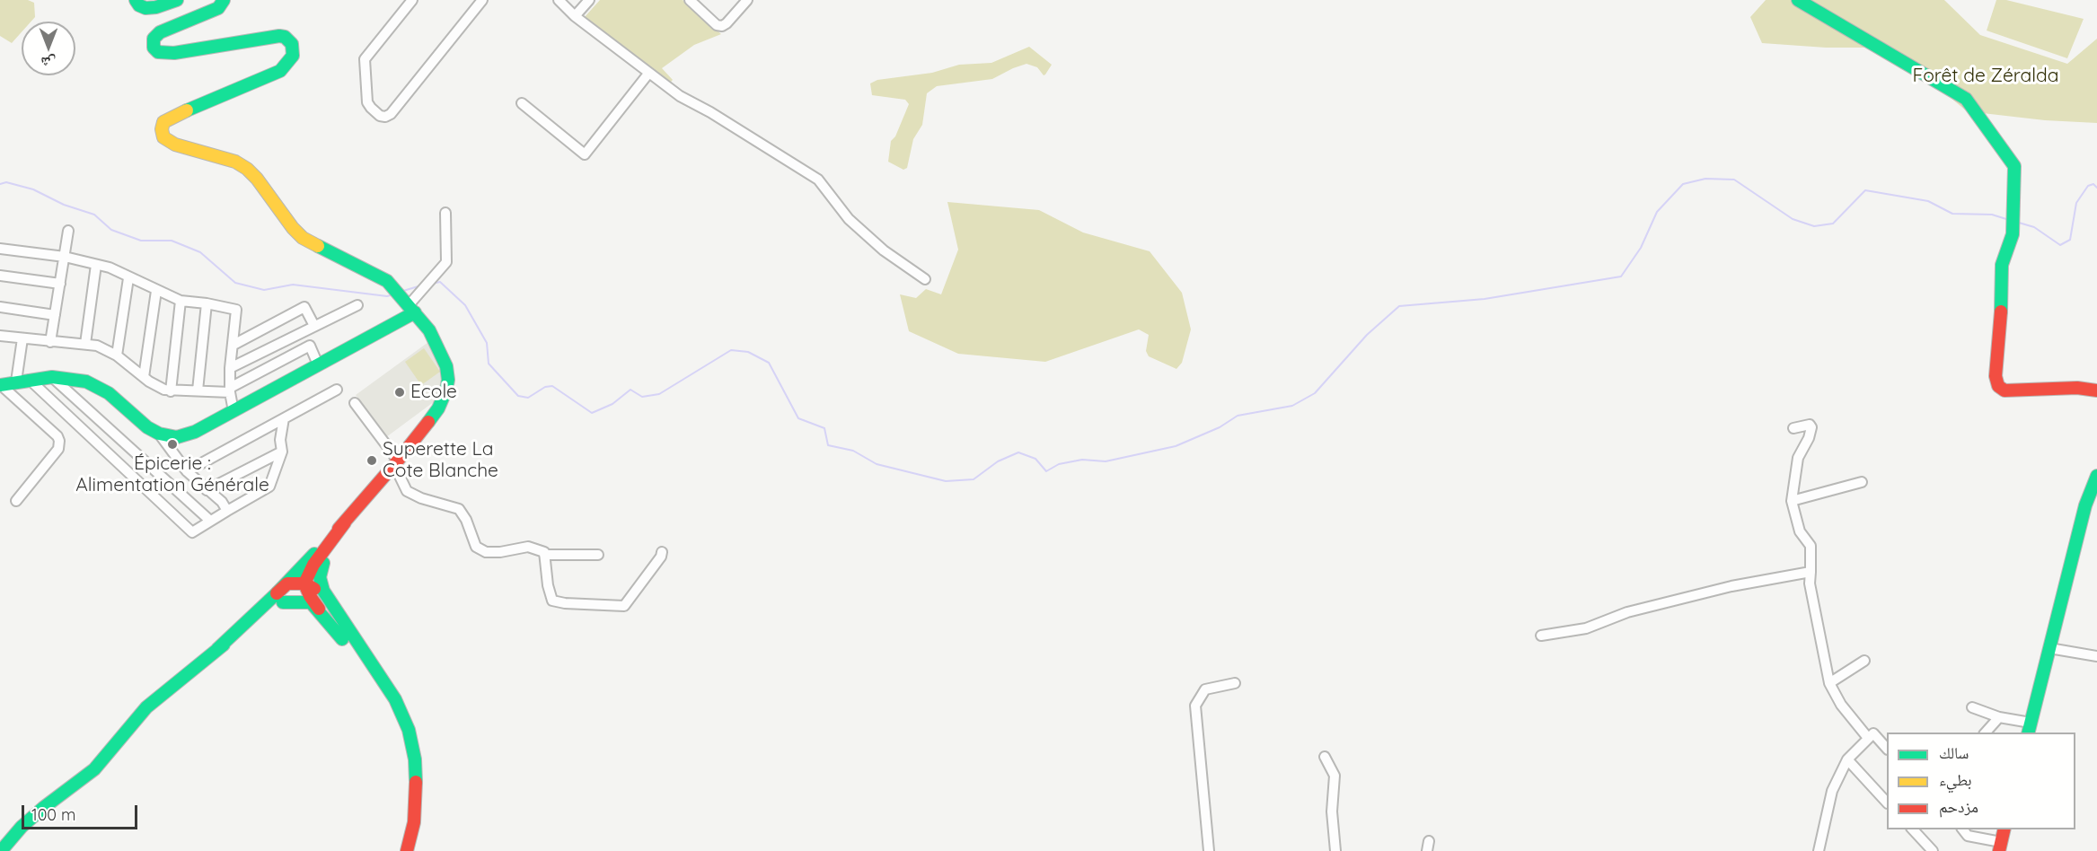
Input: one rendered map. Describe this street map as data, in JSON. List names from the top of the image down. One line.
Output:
{"parks":["Forêt de Zéralda"],"places":["Ecole","Épicerie : Alimentation Générale","Superette La Cote Blanche"],"legend":["سالك","بطيء","مزدحم"],"scale_bar":"100 m","north":"bottom"}
